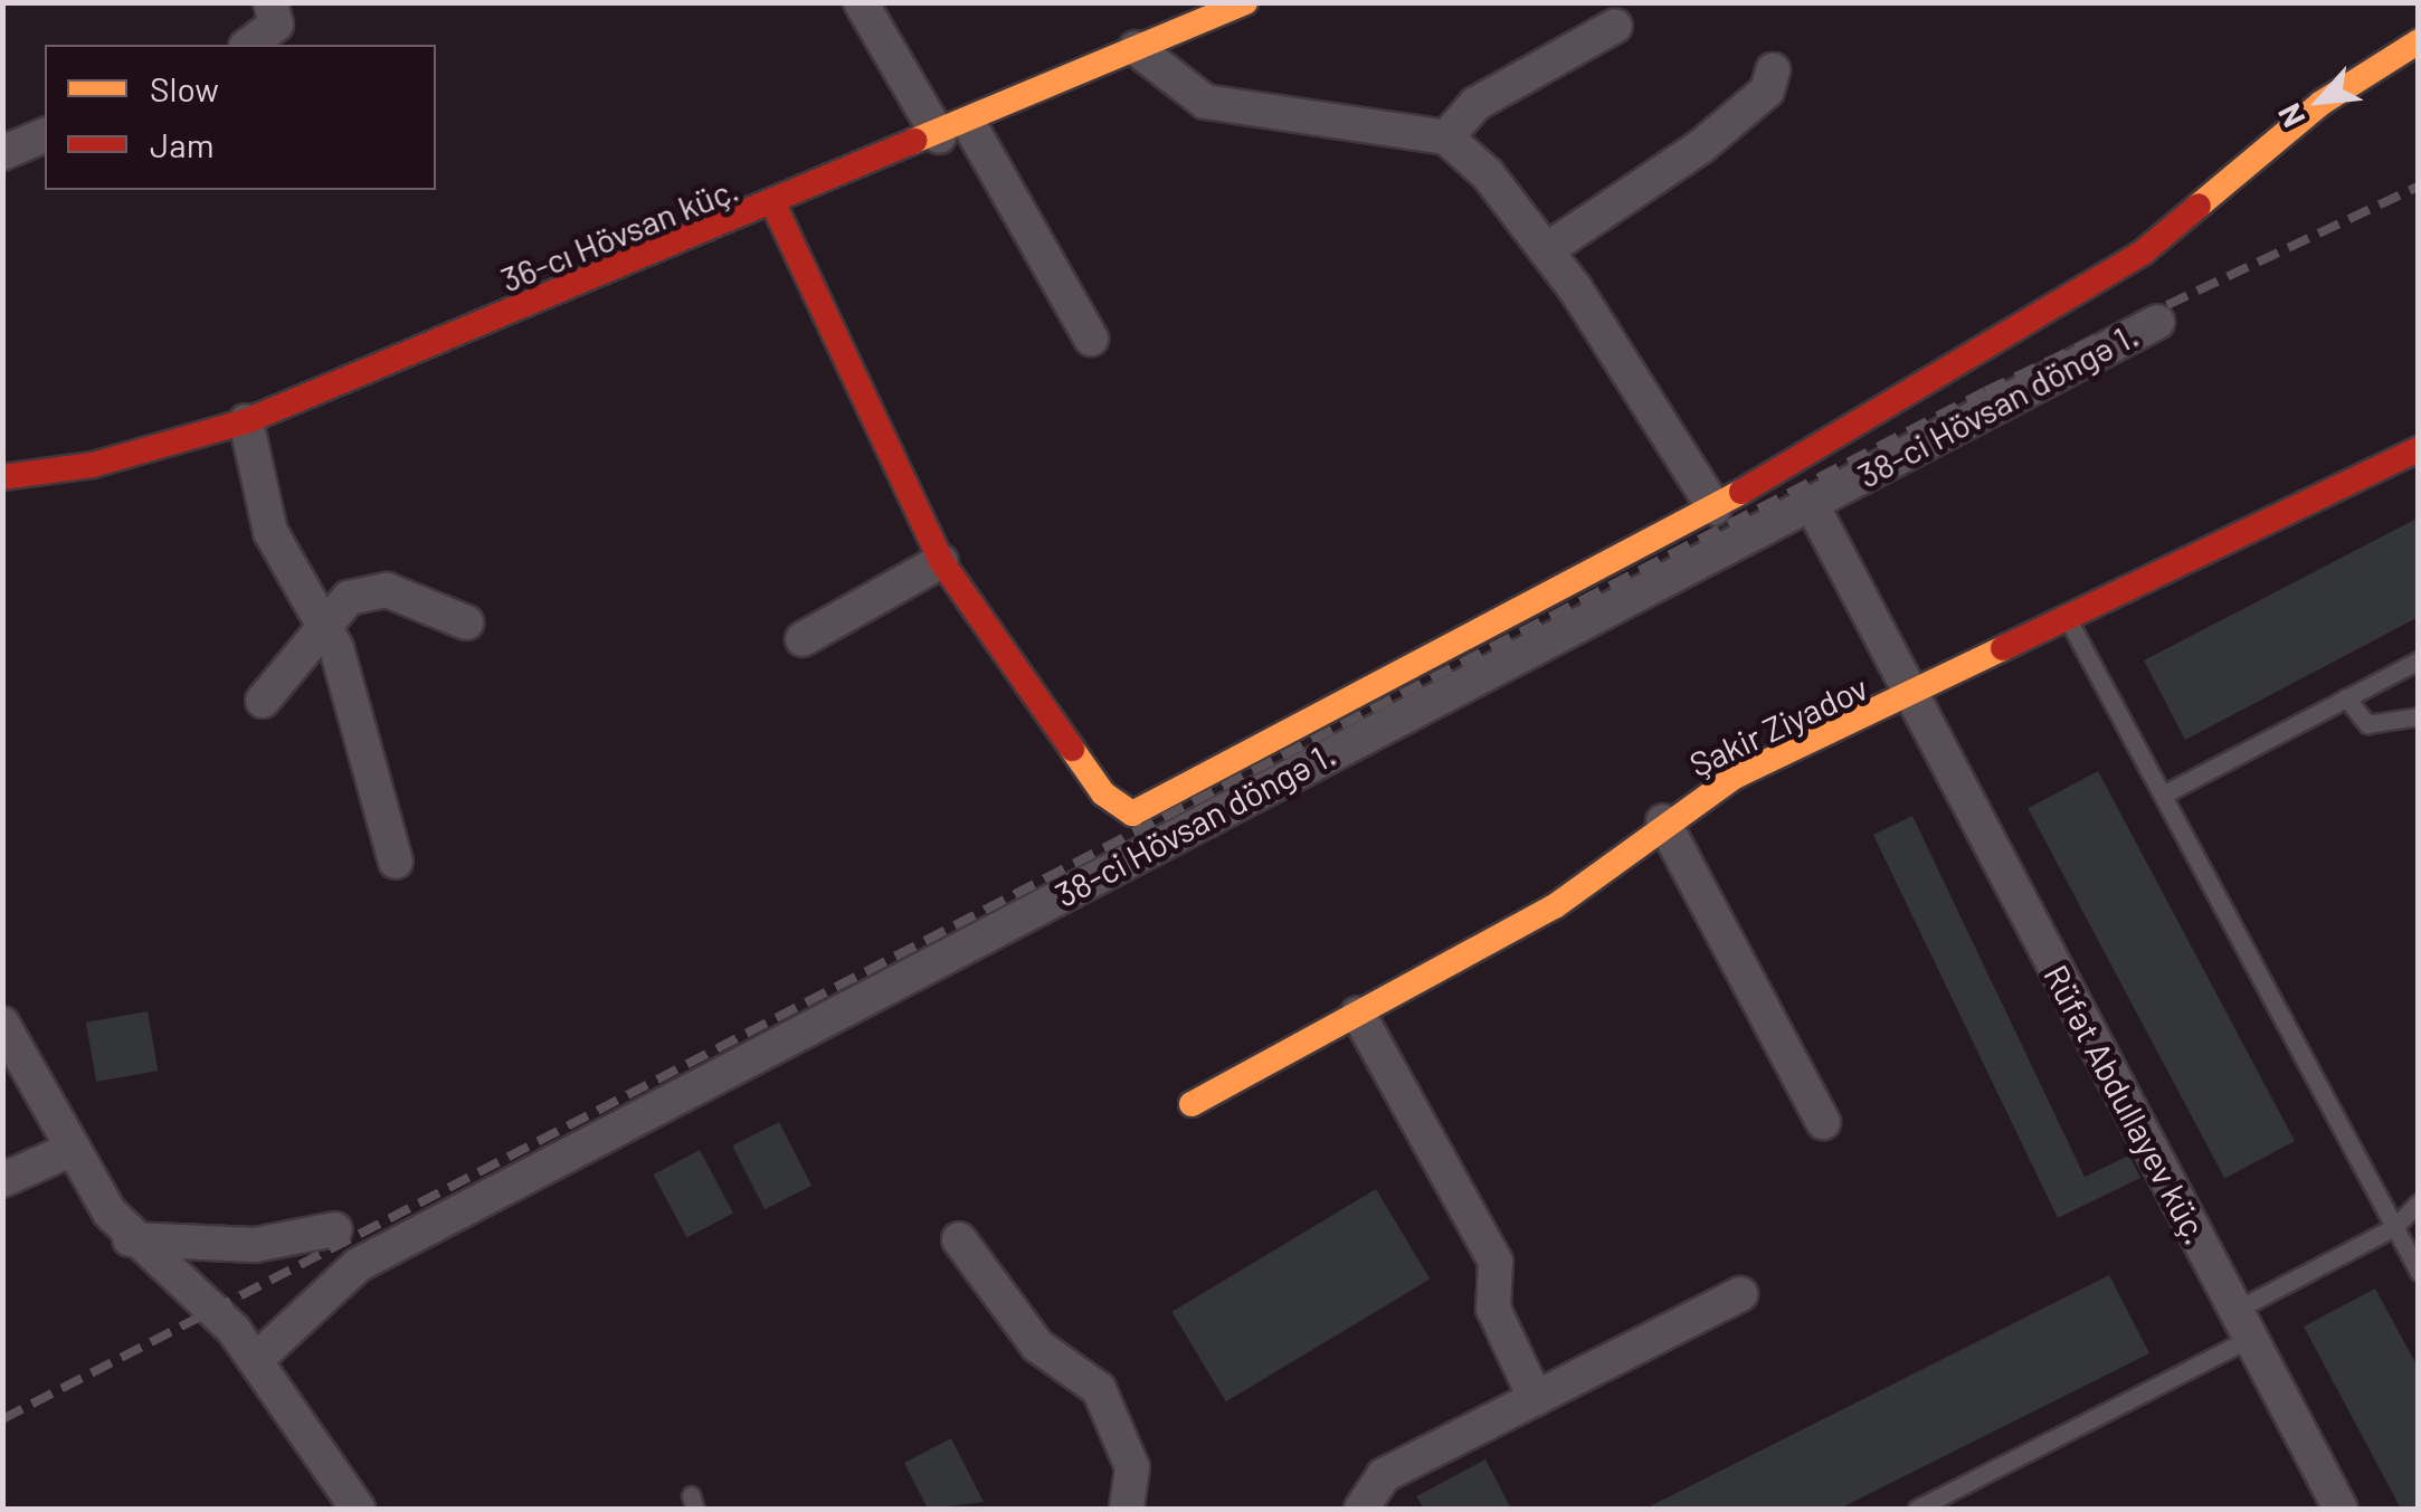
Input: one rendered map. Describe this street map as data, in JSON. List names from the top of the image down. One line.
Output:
{"streets":{"street":["36-cı Hövsan küç.","38-ci Hövsan döngə 1.","Şakir Ziyadov","Rüfət Abdullayev küç."]},"crossings":[["38-ci Hövsan döngə 1.","Rüfət Abdullayev küç."],["Şakir Ziyadov","Rüfət Abdullayev küç."]],"legend":["Slow","Jam"],"north":"bottom left"}
